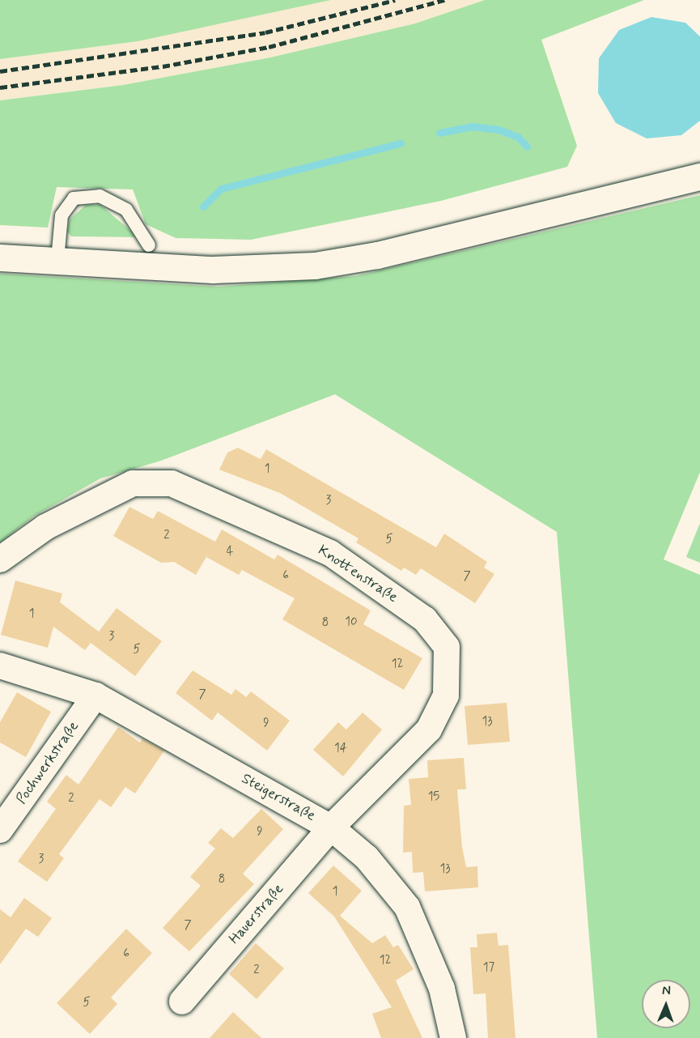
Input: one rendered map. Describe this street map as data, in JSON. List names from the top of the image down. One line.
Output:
{"streets":{"street":["Knottenstraße","Pochwerkstraße","Steigerstraße","Hauerstraße"]},"crossings":[["Knottenstraße","Steigerstraße"],["Knottenstraße","Hauerstraße"],["Pochwerkstraße","Steigerstraße"],["Steigerstraße","Hauerstraße"]],"house_numbers":["1","3","2","5","4","6","7","1","10","8","3","5","12","7","13","9","14","15","2","9","3","13","8","1","7","6","12","17","2","5"],"north":"top"}
